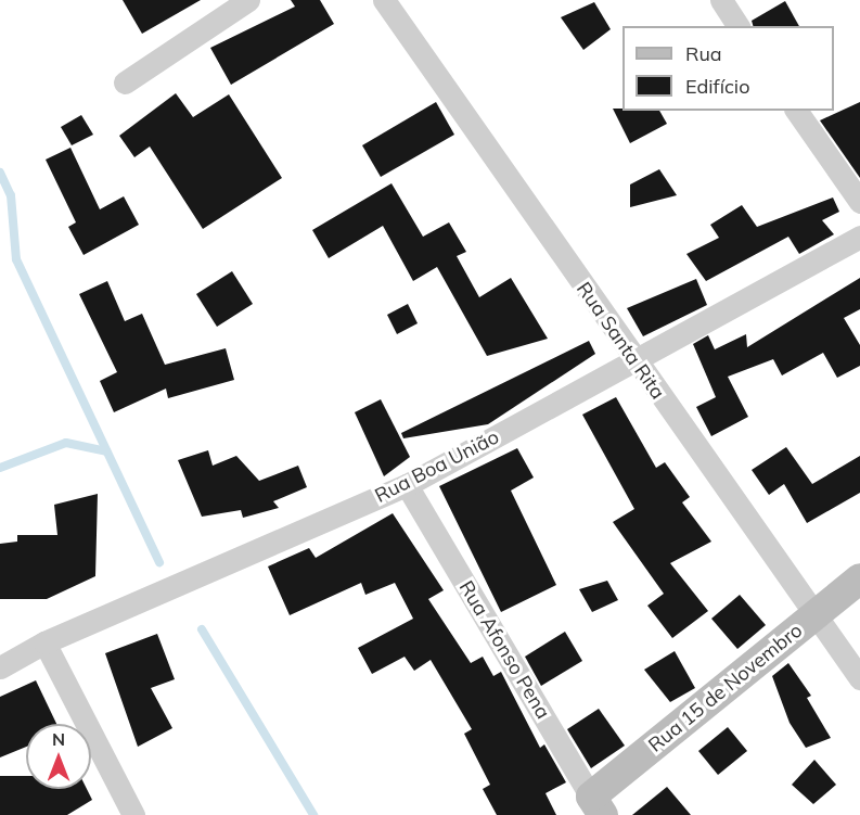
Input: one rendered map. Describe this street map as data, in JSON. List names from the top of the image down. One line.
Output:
{"streets":{"street":["Rua Santa Rita","Rua Boa União","Rua Afonso Pena","Rua 15 de Novembro"]},"crossings":[["Rua Santa Rita","Rua Boa União"],["Rua Santa Rita","Rua 15 de Novembro"],["Rua Boa União","Rua Afonso Pena"],["Rua Afonso Pena","Rua 15 de Novembro"]],"legend":["Rua","Edifício"],"north":"top"}
